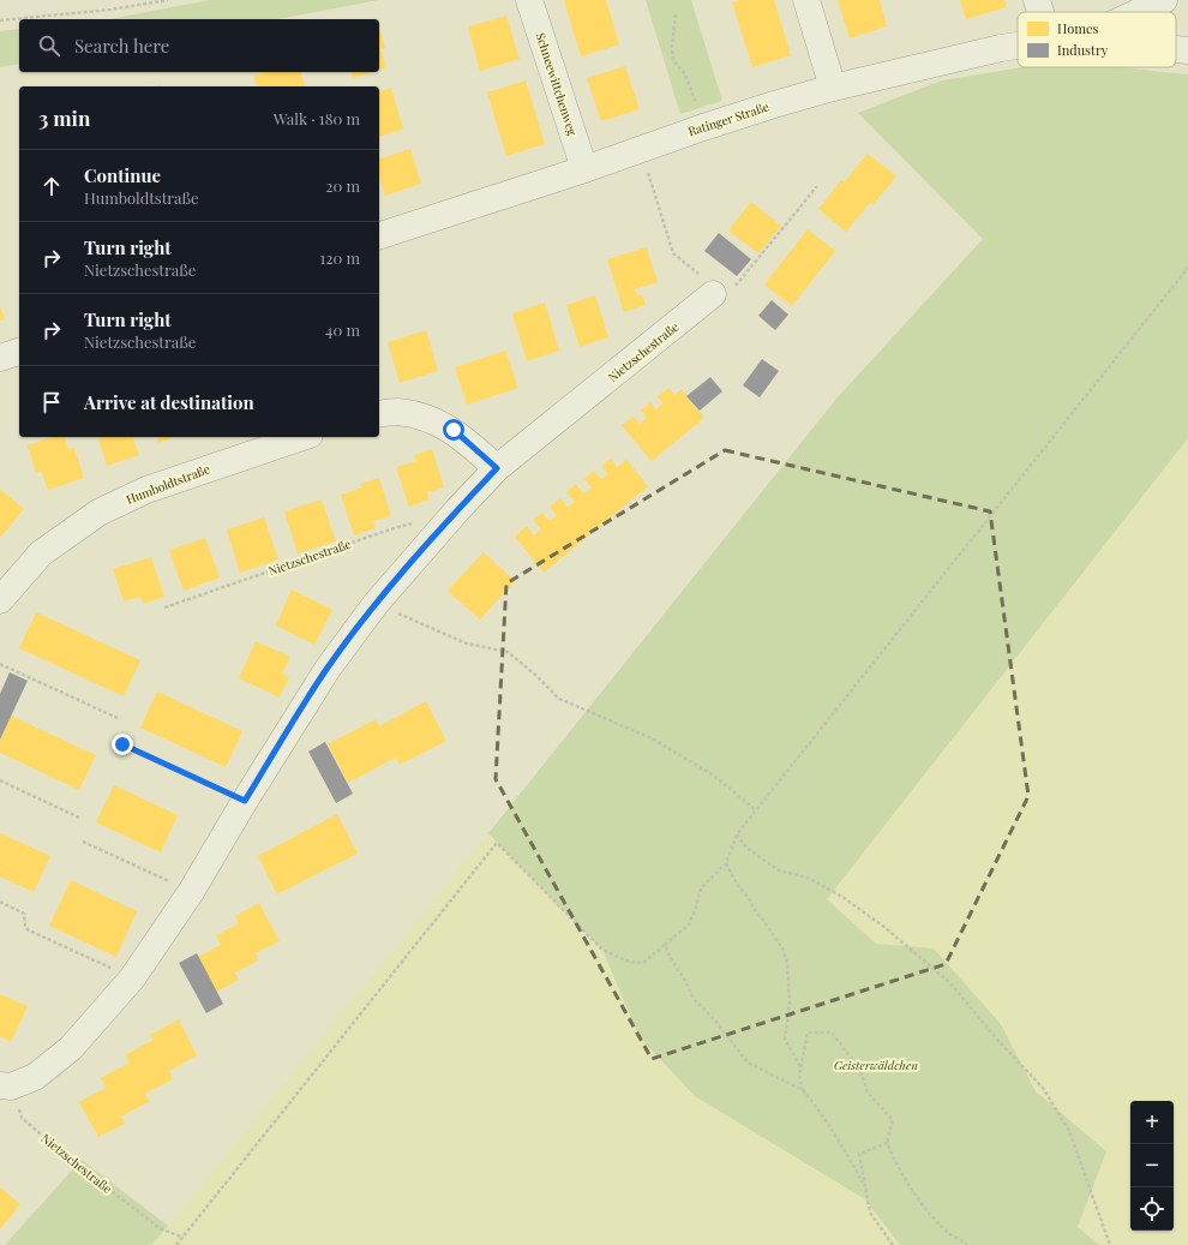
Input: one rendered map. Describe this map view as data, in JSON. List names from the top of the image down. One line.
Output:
{"streets":{"street":["Schneewittchenweg","Ratinger Straße","Nietzschestraße","Humboldtstraße"]},"crossings":[["Schneewittchenweg","Ratinger Straße"]],"parks":["Geisterwäldchen"],"legend":["Homes","Industry"],"page":{"search":"Search here","heading":["3 min","Walk · 180 m"],"list":[["Continue","Humboldtstraße","20 m"],["Turn right","Nietzschestraße","120 m"],["Turn right","Nietzschestraße","40 m"],"Arrive at destination"],"map_buttons":["+","−"]}}
